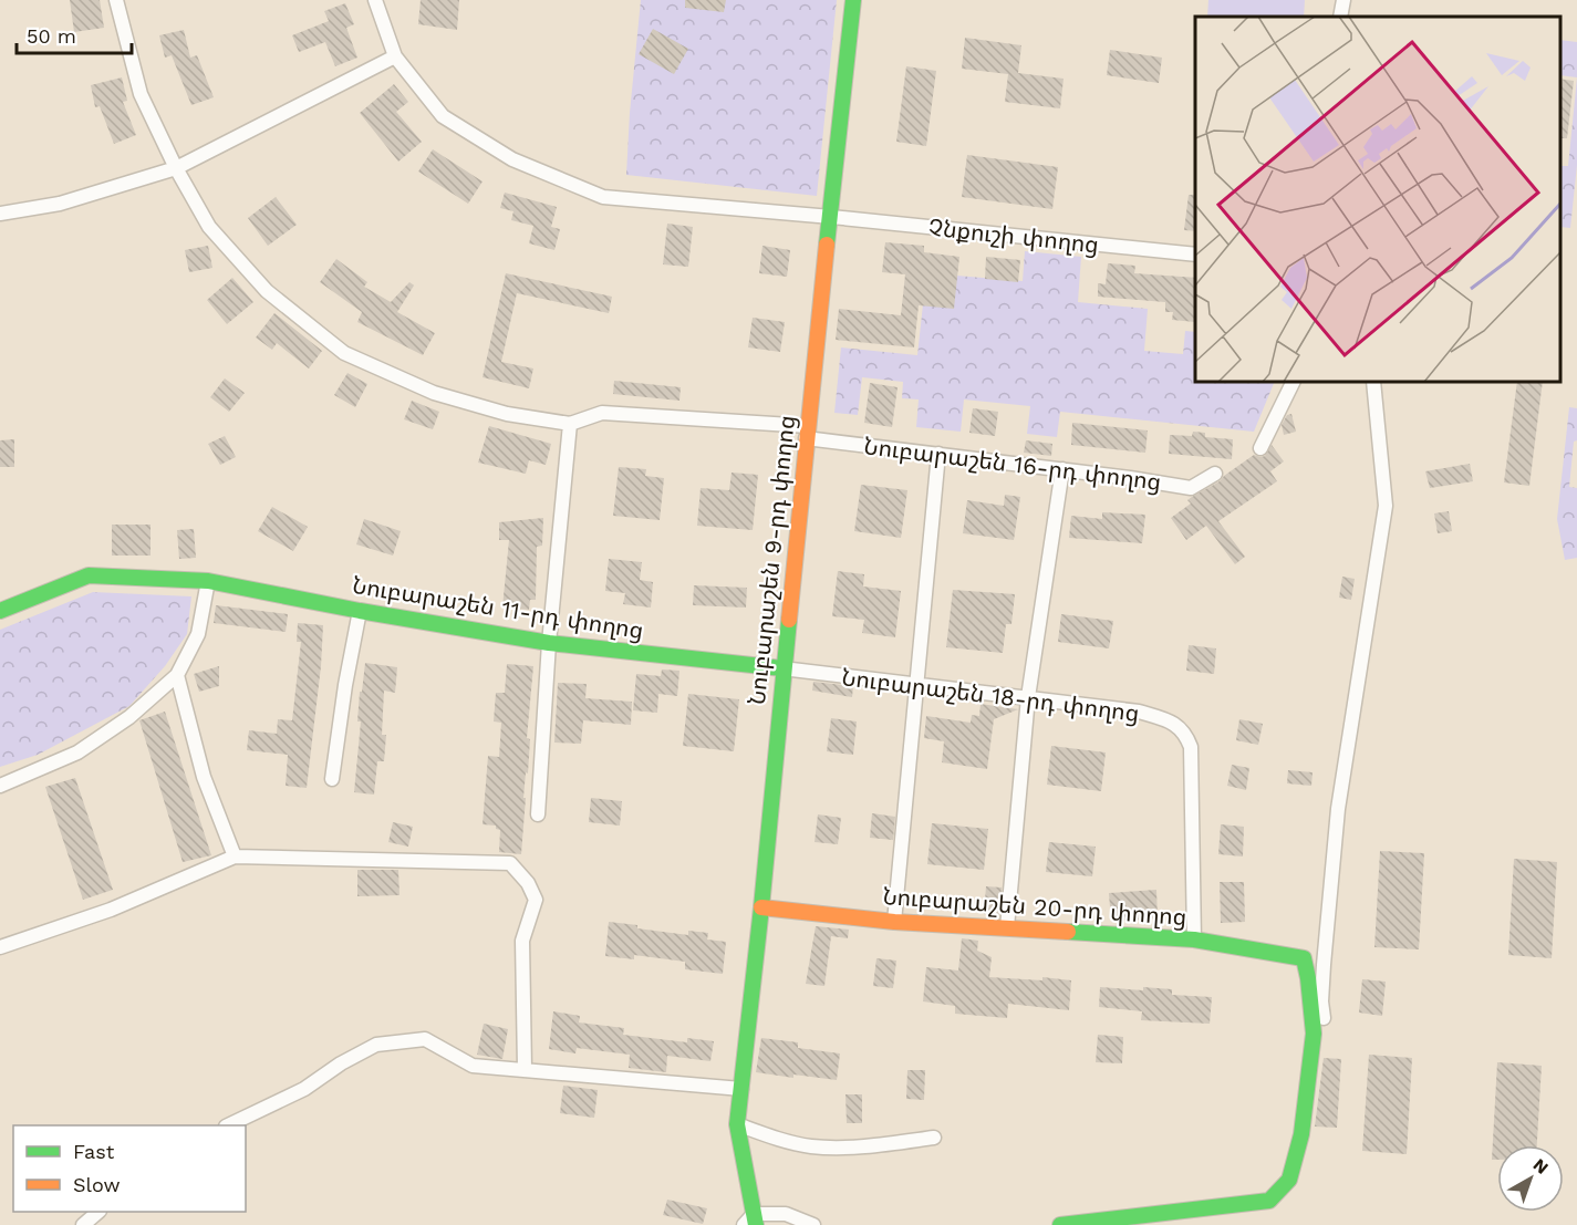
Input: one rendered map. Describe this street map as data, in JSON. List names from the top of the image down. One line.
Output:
{"streets":{"street":["Չնքուշի փողոց","Նուբարաշեն 16-րդ փողոց","Նուբարաշեն 9-րդ փողոց","Նուբարաշեն 11-րդ փողոց","Նուբարաշեն 18-րդ փողոց","Նուբարաշեն 20-րդ փողոց"]},"crossings":[["Չնքուշի փողոց","Նուբարաշեն 9-րդ փողոց"],["Նուբարաշեն 16-րդ փողոց","Նուբարաշեն 9-րդ փողոց"],["Նուբարաշեն 9-րդ փողոց","Նուբարաշեն 11-րդ փողոց"],["Նուբարաշեն 9-րդ փողոց","Նուբարաշեն 18-րդ փողոց"],["Նուբարաշեն 9-րդ փողոց","Նուբարաշեն 20-րդ փողոց"],["Նուբարաշեն 11-րդ փողոց","Նուբարաշեն 18-րդ փողոց"],["Նուբարաշեն 18-րդ փողոց","Նուբարաշեն 20-րդ փողոց"]],"legend":["Fast","Slow"],"scale_bar":"50 m","north":"top right"}
